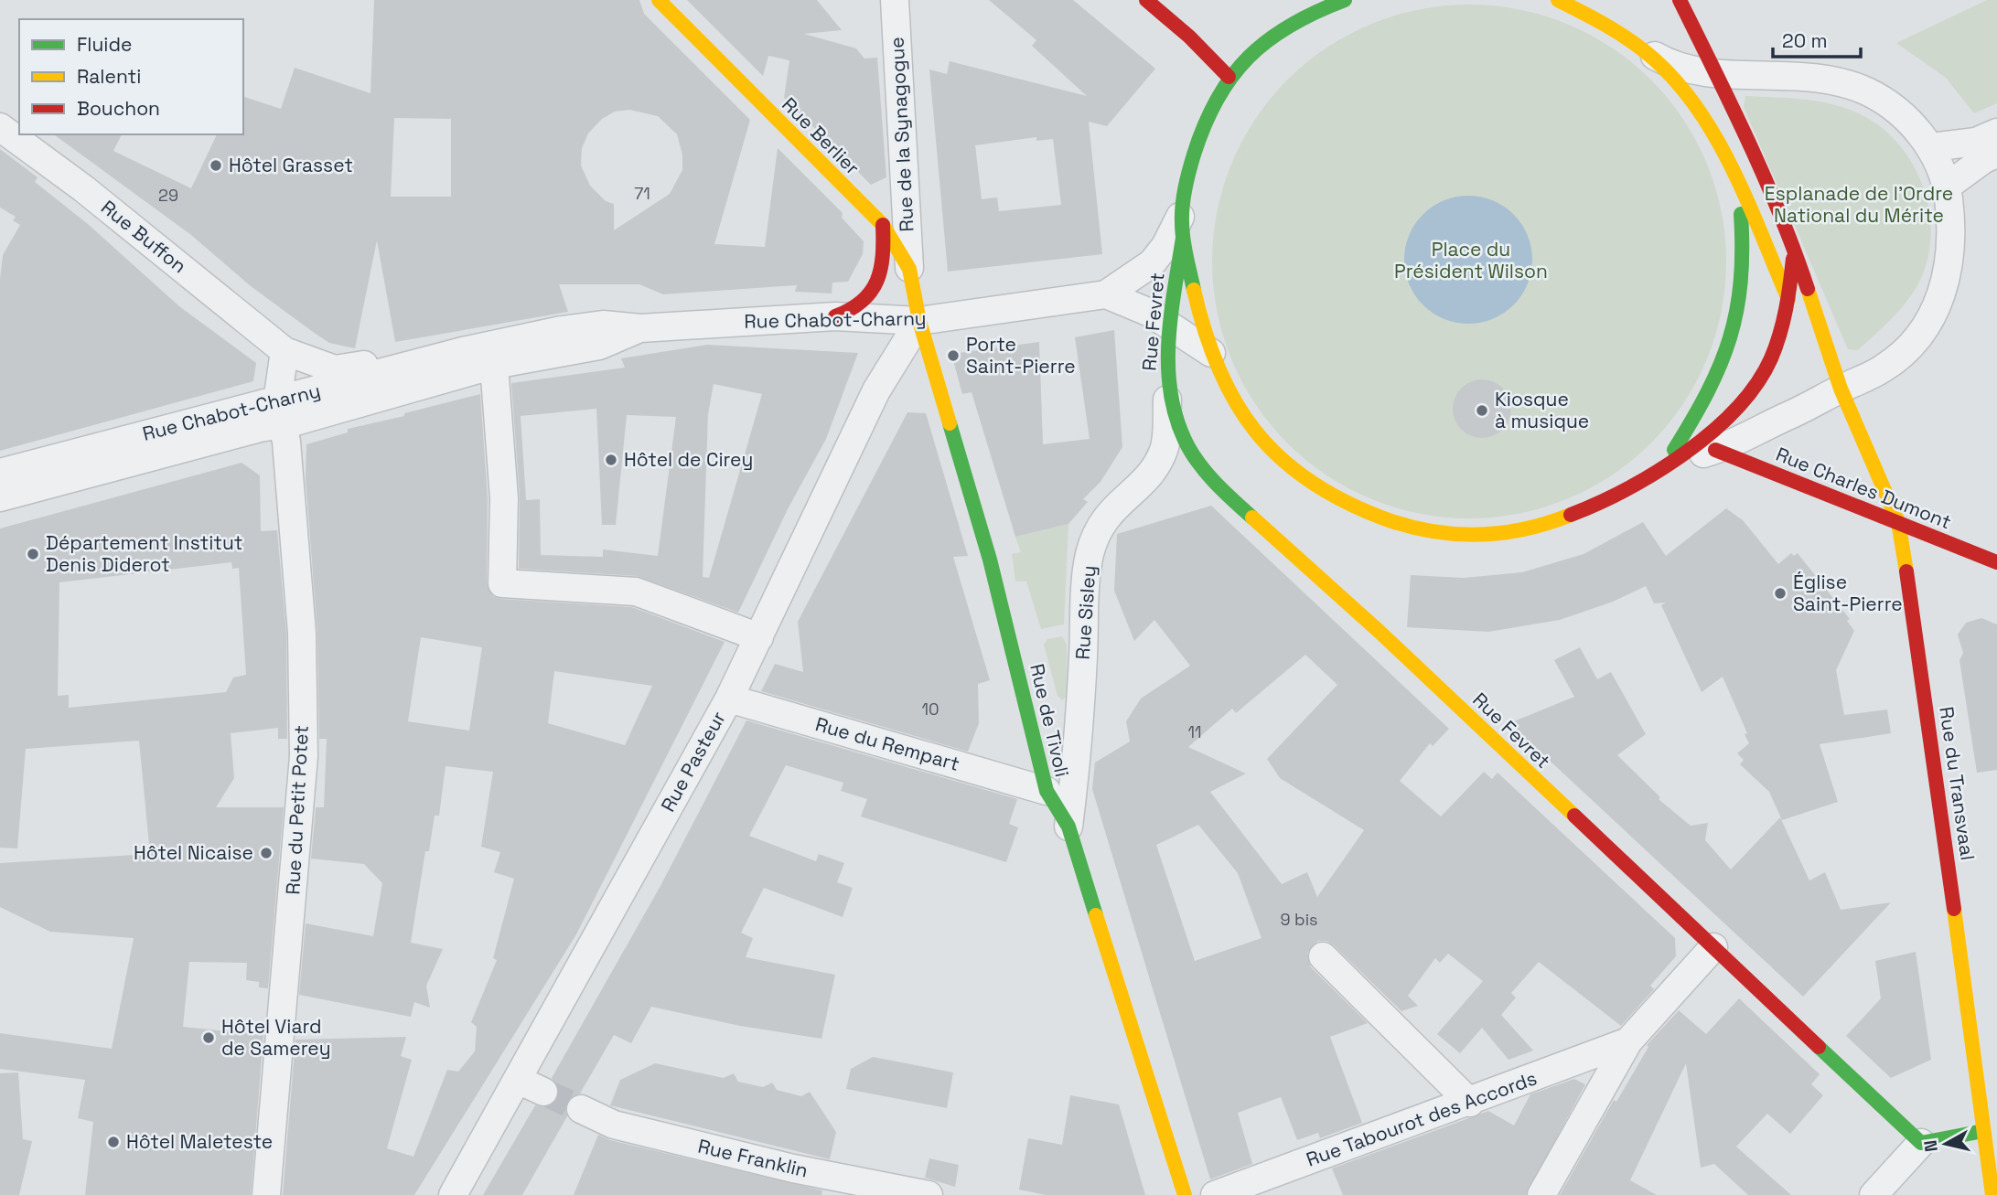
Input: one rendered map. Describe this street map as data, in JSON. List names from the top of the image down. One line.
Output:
{"streets":{"main road":["Rue Berlier","Rue Fevret","Rue Charles Dumont","Rue de Tivoli","Rue du Transvaal"],"street":["Rue de la Synagogue","Rue Buffon","Rue Chabot-Charny","Rue Sisley","Rue du Rempart","Rue Pasteur","Rue du Petit Potet","Rue Tabourot des Accords","Rue Franklin"]},"crossings":[["Rue de la Synagogue","Rue Berlier"],["Rue Berlier","Rue Chabot-Charny"],["Rue Berlier","Rue de Tivoli"],["Rue Berlier","Rue Pasteur"],["Rue Buffon","Rue Chabot-Charny"],["Rue Chabot-Charny","Rue Fevret"],["Rue Chabot-Charny","Rue de Tivoli"],["Rue Chabot-Charny","Rue Pasteur"],["Rue Chabot-Charny","Rue du Petit Potet"],["Rue Fevret","Rue Sisley"],["Rue Charles Dumont","Rue du Transvaal"],["Rue Sisley","Rue de Tivoli"],["Rue de Tivoli","Rue du Rempart"],["Rue de Tivoli","Rue Pasteur"],["Rue du Rempart","Rue Pasteur"]],"parks":["Esplanade de l'Ordre National du Mérite","Place du Président Wilson"],"places":["Hôtel Grasset","Porte Saint-Pierre","Kiosque à musique","Hôtel de Cirey","Département Institut Denis Diderot","Église Saint-Pierre","Hôtel Nicaise","Hôtel Viard de Samerey","Hôtel Maleteste"],"house_numbers":["71","29","10","11","9 bis"],"legend":["Fluide","Ralenti","Bouchon"],"scale_bar":"20 m","north":"left"}
